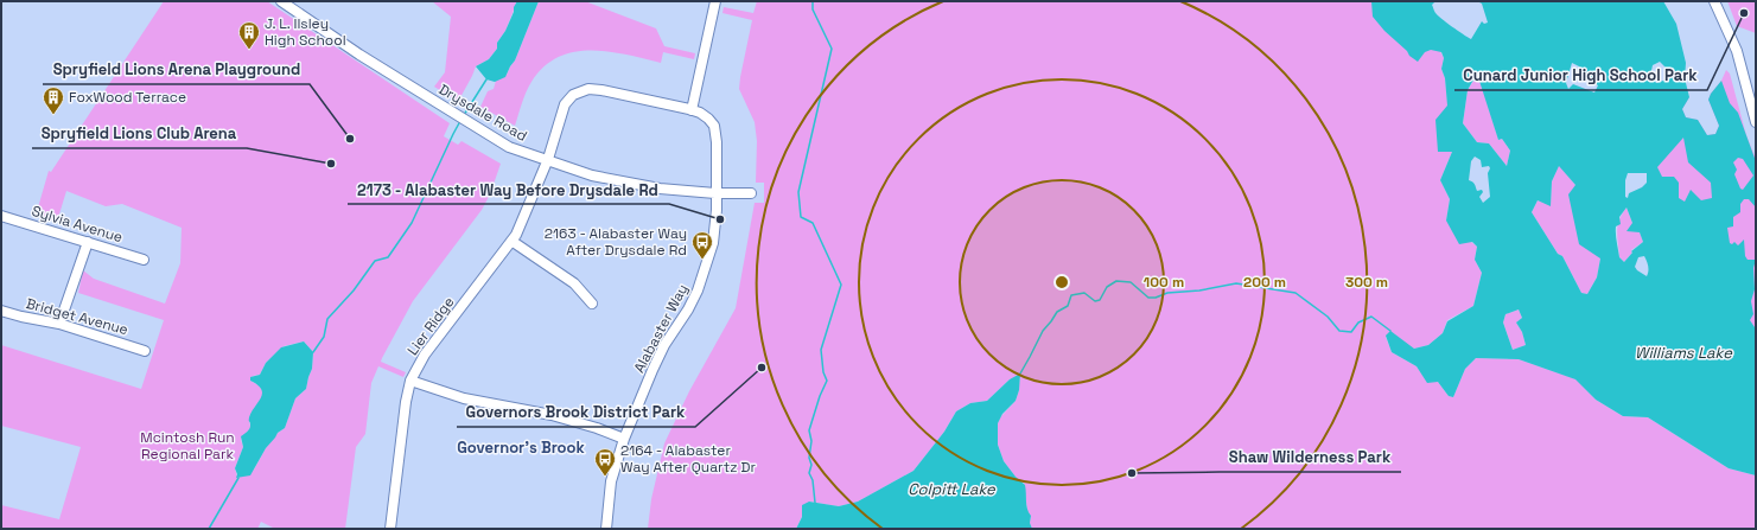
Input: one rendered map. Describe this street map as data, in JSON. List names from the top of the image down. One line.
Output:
{"streets":{"street":["Drysdale Road","Sylvia Avenue","Bridget Avenue","Lier Ridge","Alabaster Way"]},"crossings":[["Drysdale Road","Lier Ridge"],["Drysdale Road","Alabaster Way"],["Lier Ridge","Alabaster Way"]],"districts":["Governor's Brook"],"water":["Williams Lake","Colpitt Lake"],"parks":["Mcintosh Run Regional Park"],"places":{"other":["Cunard Junior High School Park","Spryfield Lions Arena Playground","Spryfield Lions Club Arena","2173 - Alabaster Way Before Drysdale Rd","Governors Brook District Park","Shaw Wilderness Park"],"building":["J. L. Ilsley High School","FoxWood Terrace"],"bus stop":["2163 - Alabaster Way After Drysdale Rd","2164 - Alabaster Way After Quartz Dr"]},"rings":["100 m","200 m","300 m"]}
